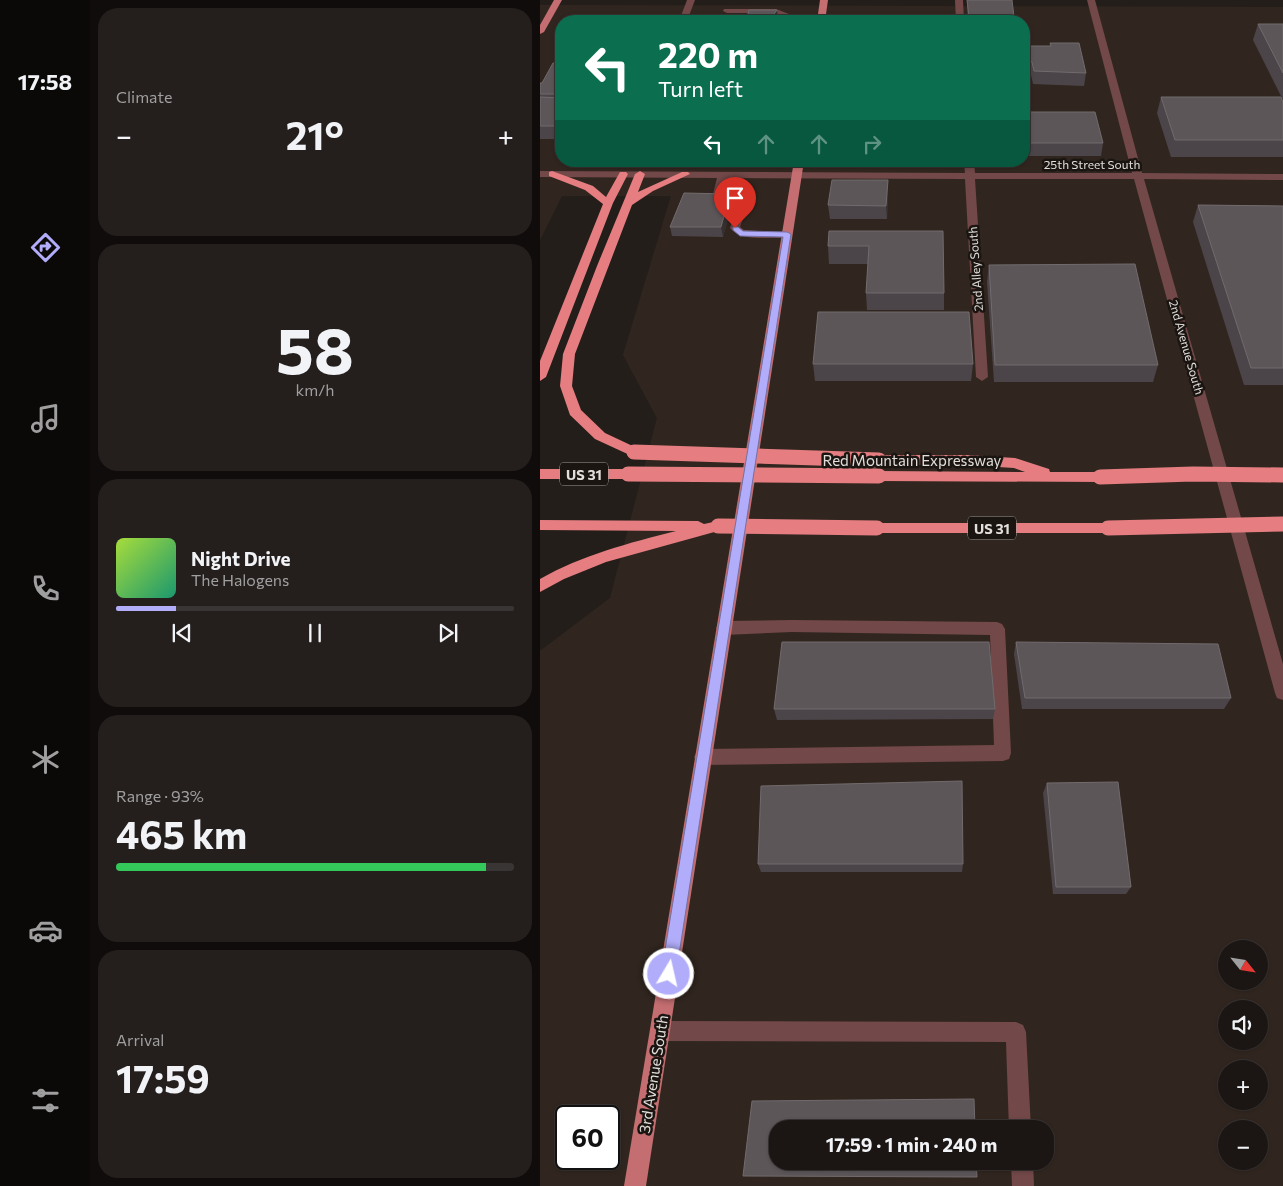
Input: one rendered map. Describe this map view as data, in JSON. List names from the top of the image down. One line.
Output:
{"streets":{"highway":["Red Mountain Expressway","US 31"],"main road":["3rd Avenue South"],"street":["25th Street South","2nd Alley South","2nd Avenue South"]},"crossings":[["25th Street South","2nd Alley South"],["25th Street South","2nd Avenue South"],["25th Street South","3rd Avenue South"]],"north":"bottom right","page":{"tabs":"17:58","tile":["Climate",["58","km/h"],["Range · 93%","465 km"],["Arrival","17:59"]],"turn":["220 m","Turn left"],"heat":["−","21°","+"],"song":["Night Drive","The Halogens"],"map_buttons":["+","−"],"limit":"60","trip":"17:59 · 1 min · 240 m"}}
